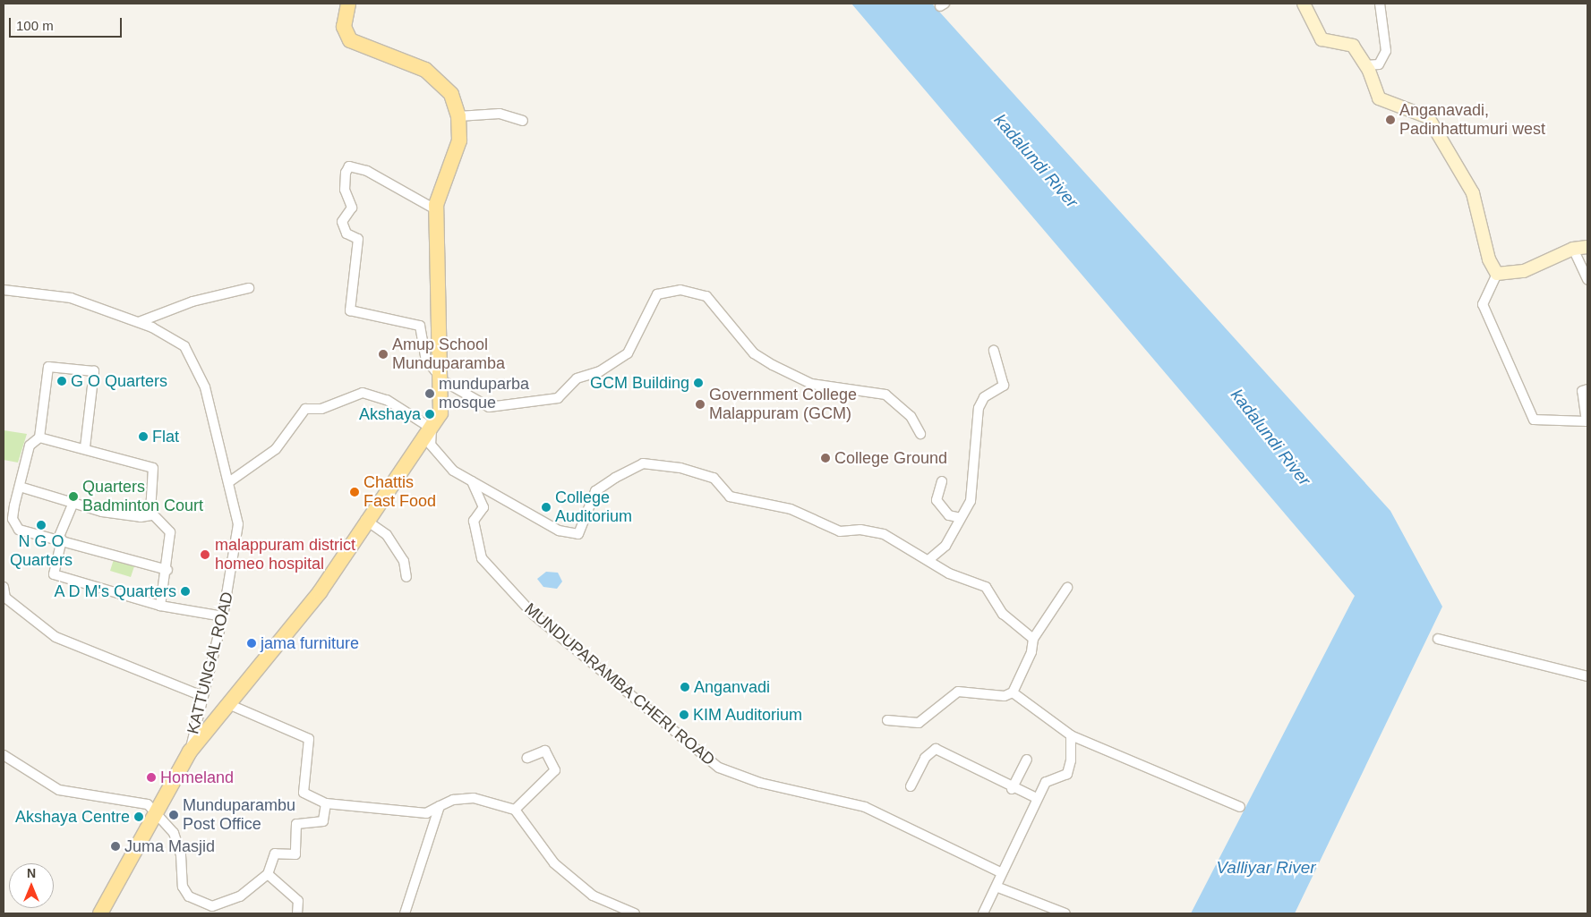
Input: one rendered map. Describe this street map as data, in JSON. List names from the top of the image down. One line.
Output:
{"streets":{"street":["KATTUNGAL ROAD","MUNDUPARAMBA CHERI ROAD"]},"water":["kadalundi River","Valliyar River"],"places":["Anganavadi, Padinhattumuri west","Amup School Munduparamba","G O Quarters","GCM Building","munduparba mosque","Government College Malappuram (GCM)","Akshaya","Flat","College Ground","Chattis Fast Food","Quarters Badminton Court","College Auditorium","N G O Quarters","malappuram district homeo hospital","A D M's Quarters","jama furniture","Anganvadi","KIM Auditorium","Homeland","Munduparambu Post Office","Akshaya Centre","Juma Masjid"],"scale_bar":"100 m","north":"top"}
